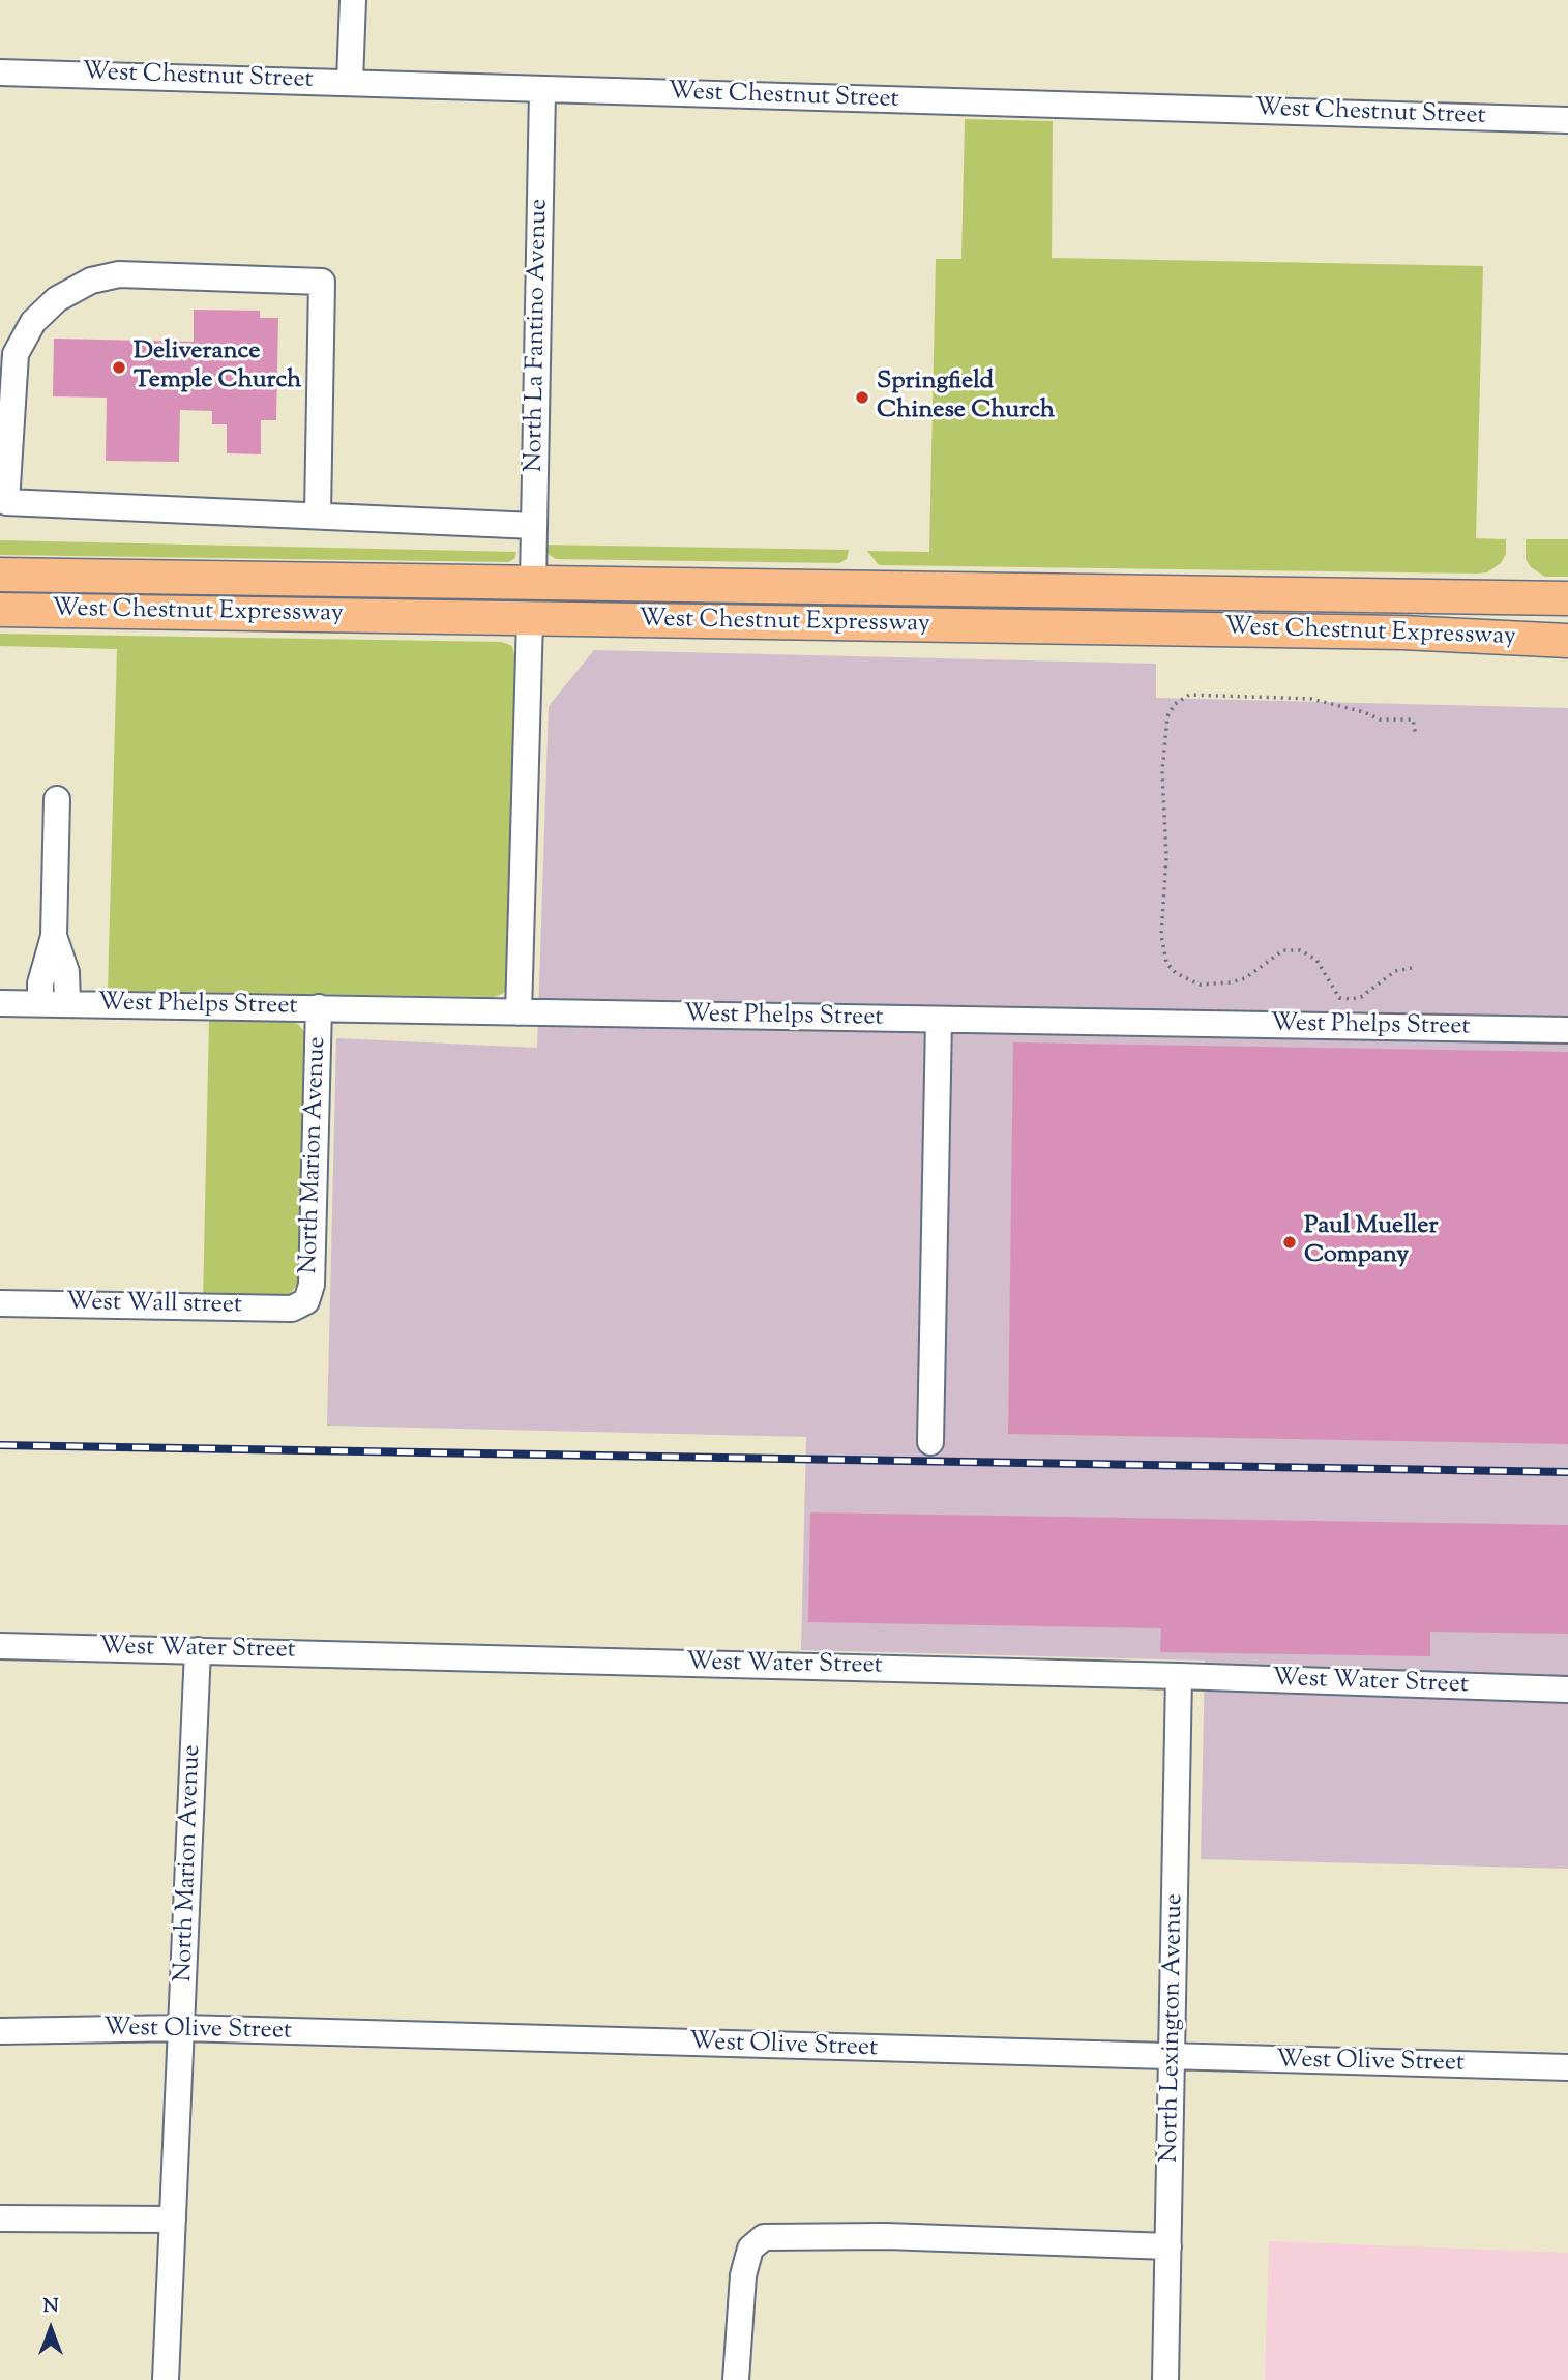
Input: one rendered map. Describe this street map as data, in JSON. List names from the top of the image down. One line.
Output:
{"streets":{"main road":["West Chestnut Expressway"],"street":["West Chestnut Street","North La Fantino Avenue","West Phelps Street","North Marion Avenue","West Wall street","West Water Street","North Lexington Avenue","West Olive Street"]},"crossings":[["West Chestnut Street","North La Fantino Avenue"],["North La Fantino Avenue","West Chestnut Expressway"],["West Phelps Street","North Marion Avenue"],["North Marion Avenue","West Wall street"],["North Marion Avenue","West Water Street"],["North Marion Avenue","West Olive Street"],["West Water Street","North Lexington Avenue"],["North Lexington Avenue","West Olive Street"]],"places":["Deliverance Temple Church","Springfield Chinese Church","Paul Mueller Company"],"north":"top"}
